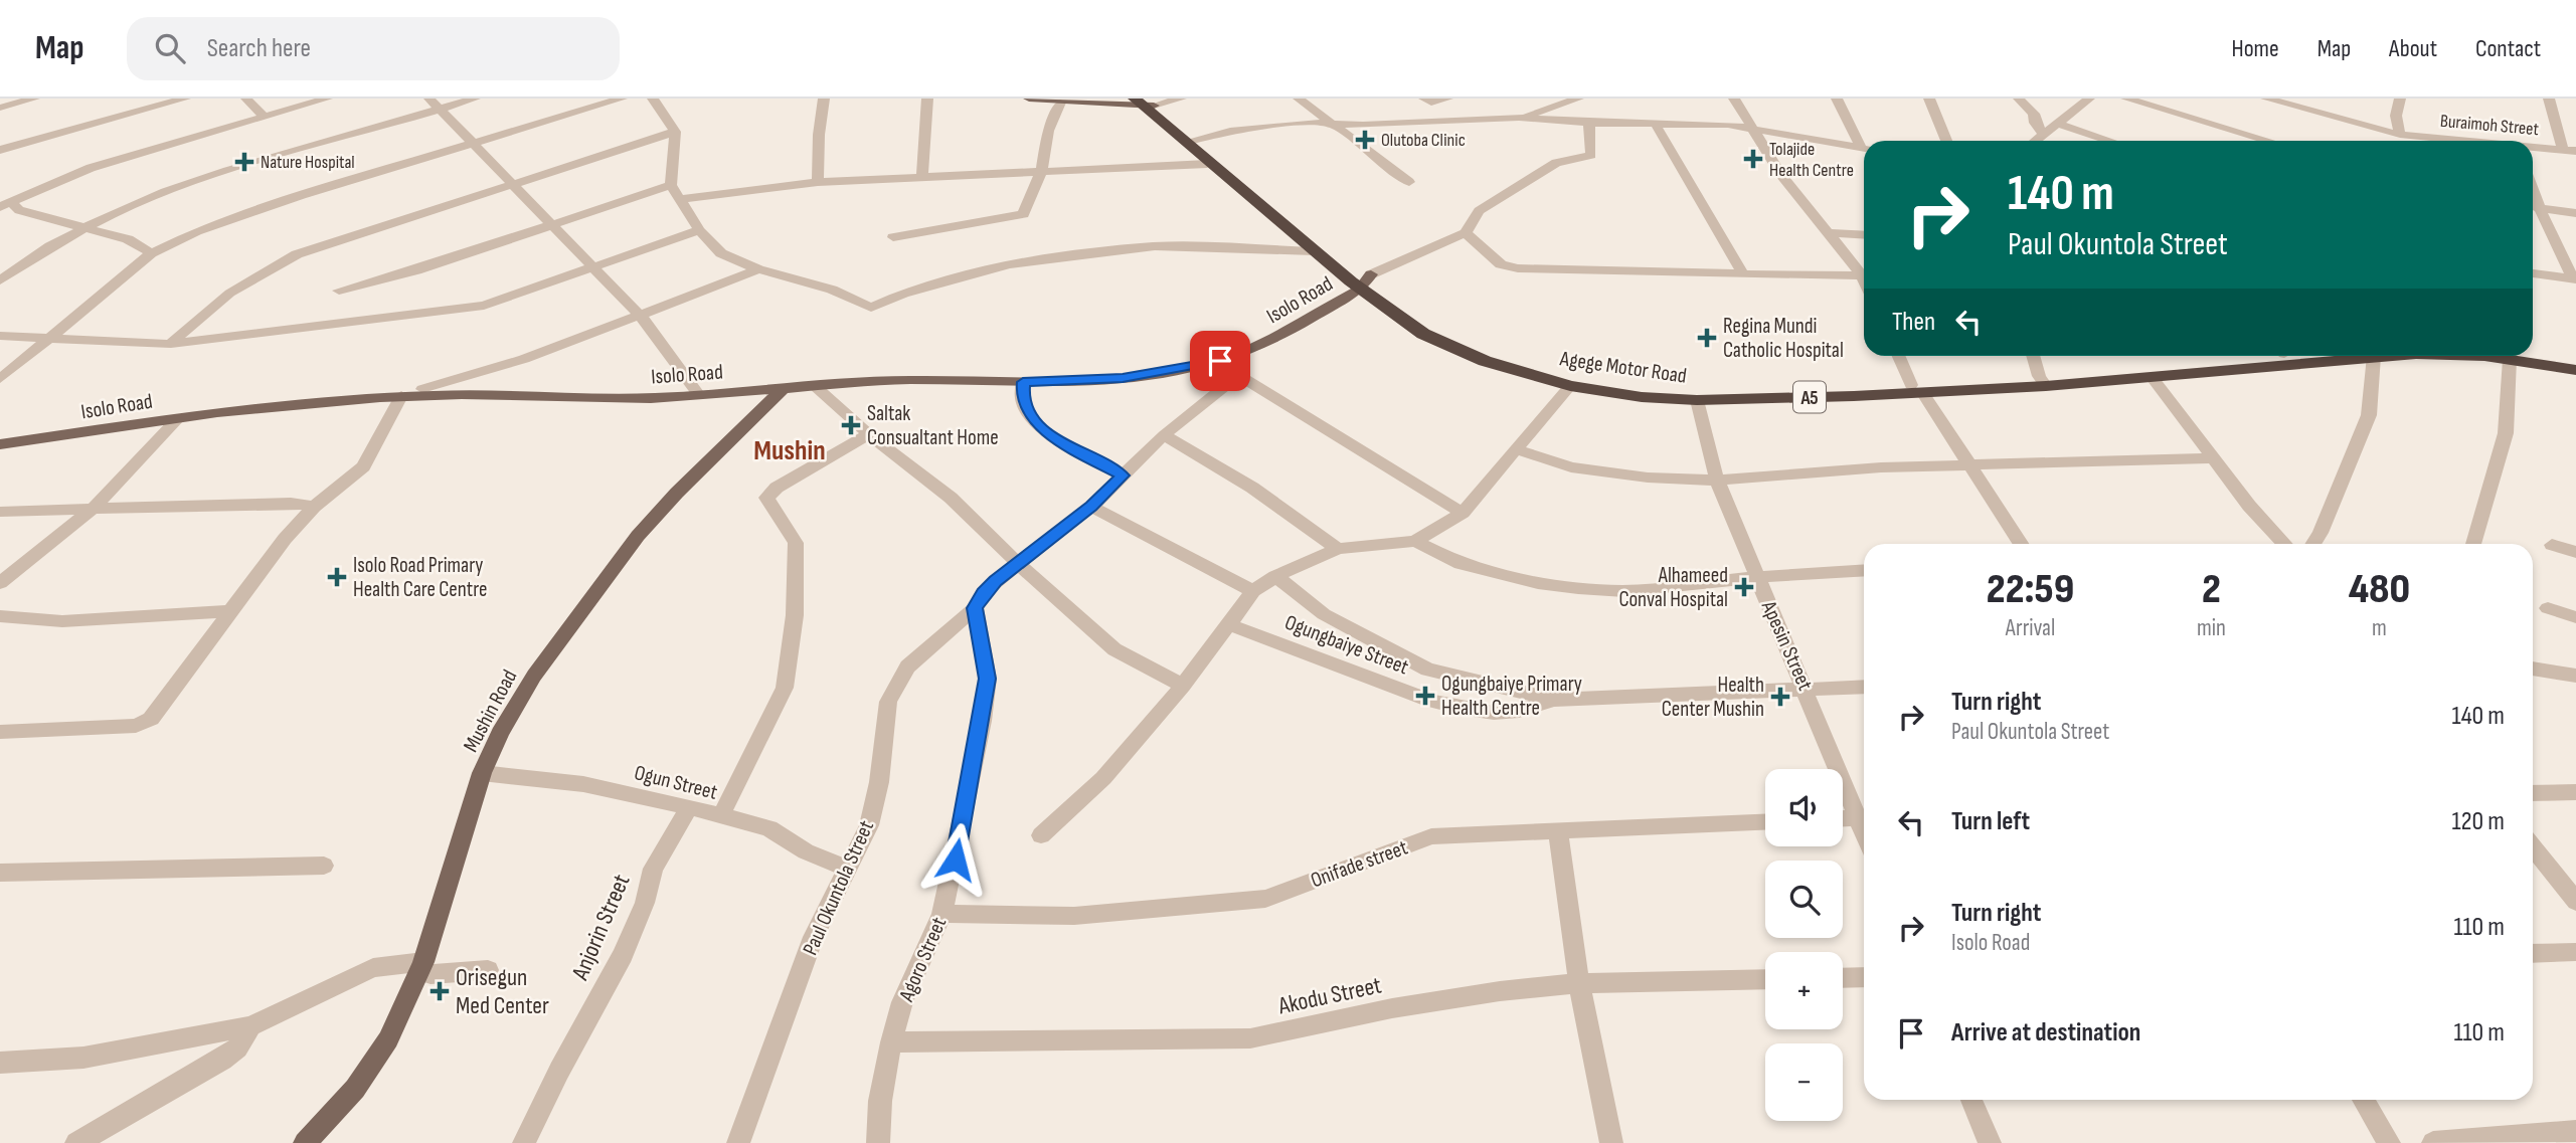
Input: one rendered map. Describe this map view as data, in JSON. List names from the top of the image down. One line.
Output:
{"streets":{"highway":["Agege Motor Road","A5"],"main road":["Isolo Road","Mushin Road"],"street":["Buraimoh Street","Ogungbaiye Street","Apesin Street","Ogun Street","Onifade street","Paul Okuntola Street","Anjorin Street","Agoro Street","Akodu Street"]},"crossings":[["Isolo Road","Agege Motor Road"],["Isolo Road","Mushin Road"],["Agege Motor Road","Apesin Street"],["Ogungbaiye Street","Apesin Street"],["Mushin Road","Ogun Street"],["Ogun Street","Paul Okuntola Street"],["Ogun Street","Anjorin Street"],["Onifade street","Agoro Street"],["Paul Okuntola Street","Agoro Street"],["Agoro Street","Akodu Street"]],"districts":["Mushin"],"places":{"health":["Olutoba Clinic","Tolajide Health Centre","Nature Hospital","Regina Mundi Catholic Hospital","Saltak Consualtant Home","Isolo Road Primary Health Care Centre","Alhameed Conval Hospital","Ogungbaiye Primary Health Centre","Health Center Mushin","Orisegun Med Center"]},"page":{"header":"Map","search":"Search here","nav":["Home","Map","About","Contact"],"turn":["140 m","Paul Okuntola Street"],"then":"Then","eta":["22:59","Arrival","2","min","480","m"],"list":[{"name":"Turn right","note":"Paul Okuntola Street","value":"140 m"},{"name":"Turn left","value":"120 m"},{"name":"Turn right","note":"Isolo Road","value":"110 m"},{"name":"Arrive at destination","value":"110 m"}],"map_buttons":["+","−"]}}
